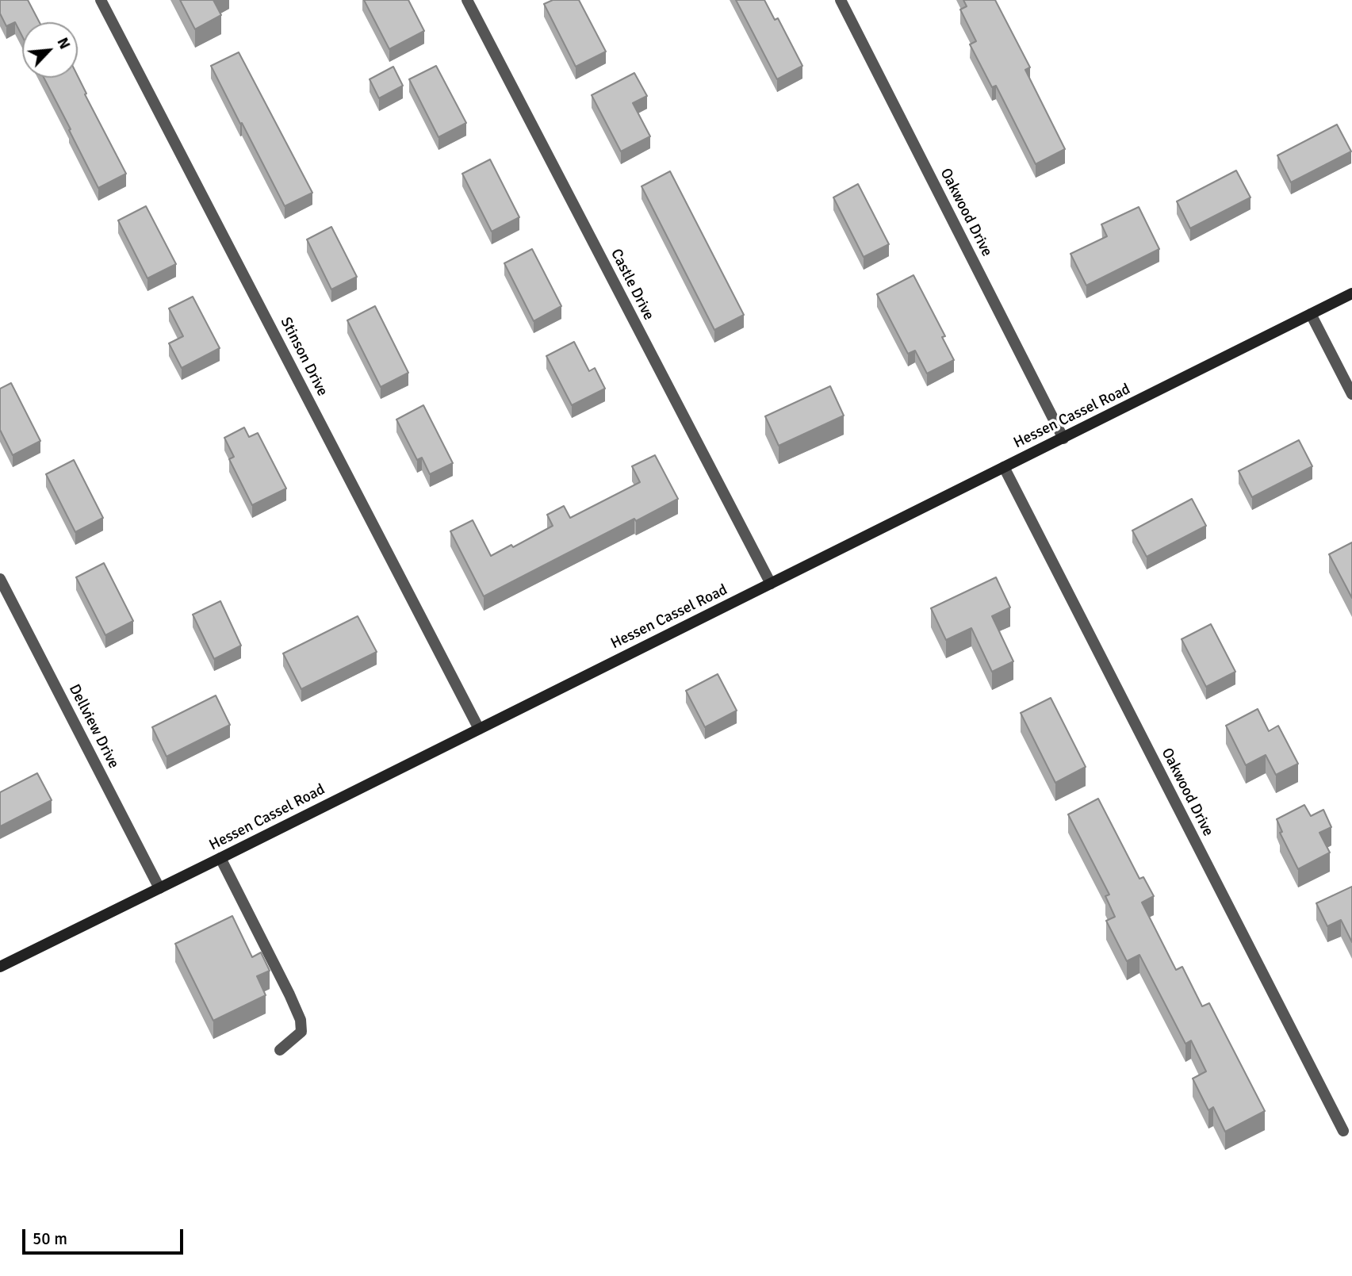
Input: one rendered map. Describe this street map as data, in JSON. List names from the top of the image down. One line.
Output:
{"streets":{"main road":["Hessen Cassel Road"],"street":["Oakwood Drive","Castle Drive","Stinson Drive","Dellview Drive"]},"crossings":[["Oakwood Drive","Hessen Cassel Road"],["Castle Drive","Hessen Cassel Road"],["Stinson Drive","Hessen Cassel Road"],["Hessen Cassel Road","Dellview Drive"]],"scale_bar":"50 m","north":"top right"}
